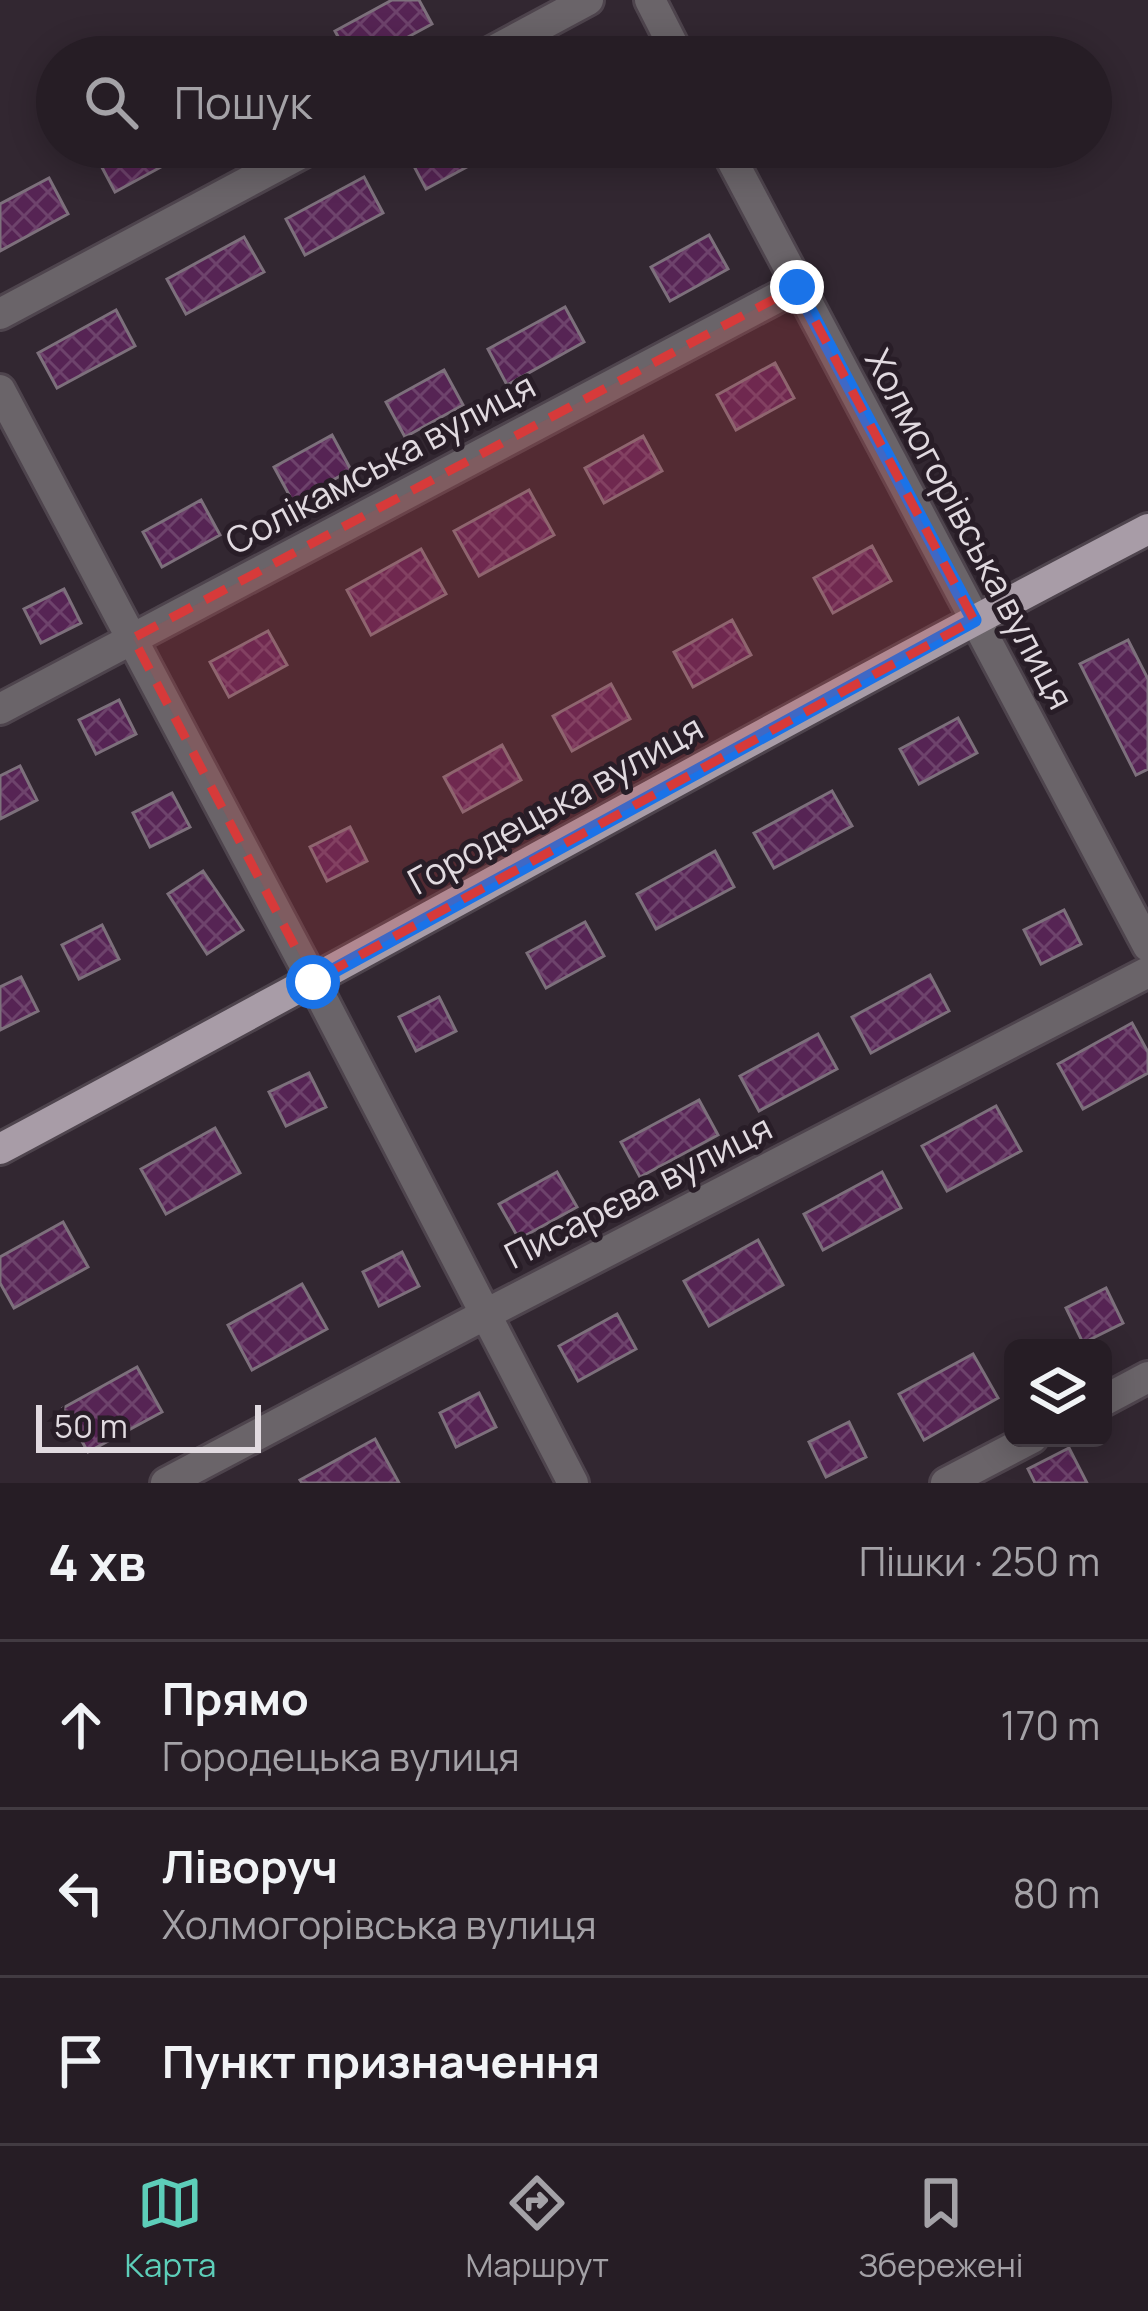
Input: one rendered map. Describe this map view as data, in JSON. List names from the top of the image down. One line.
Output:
{"streets":{"main road":["Городецька вулиця"],"street":["Солікамська вулиця","Холмогорівська вулиця","Писарєва вулиця"]},"crossings":[["Солікамська вулиця","Холмогорівська вулиця"],["Холмогорівська вулиця","Городецька вулиця"]],"scale_bar":"50 m","page":{"search":"Пошук","scale":"50 m","heading":["4 хв","Пішки · 250 m"],"list":[["Прямо","Городецька вулиця","170 m"],["Ліворуч","Холмогорівська вулиця","80 m"],"Пункт призначення"],"nav":["Карта","Маршрут","Збережені"]}}
